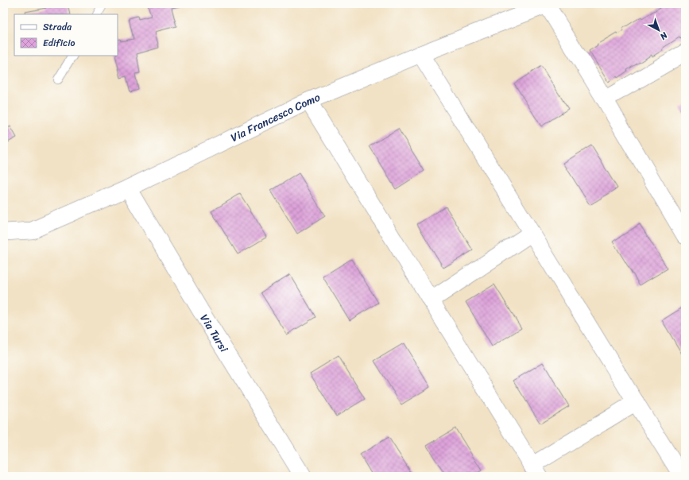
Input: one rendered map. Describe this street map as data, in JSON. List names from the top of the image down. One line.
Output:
{"streets":{"street":["Via Francesco Como","Via Tursi"]},"crossings":[["Via Francesco Como","Via Tursi"]],"legend":["Strada","Edificio"],"north":"bottom right"}
